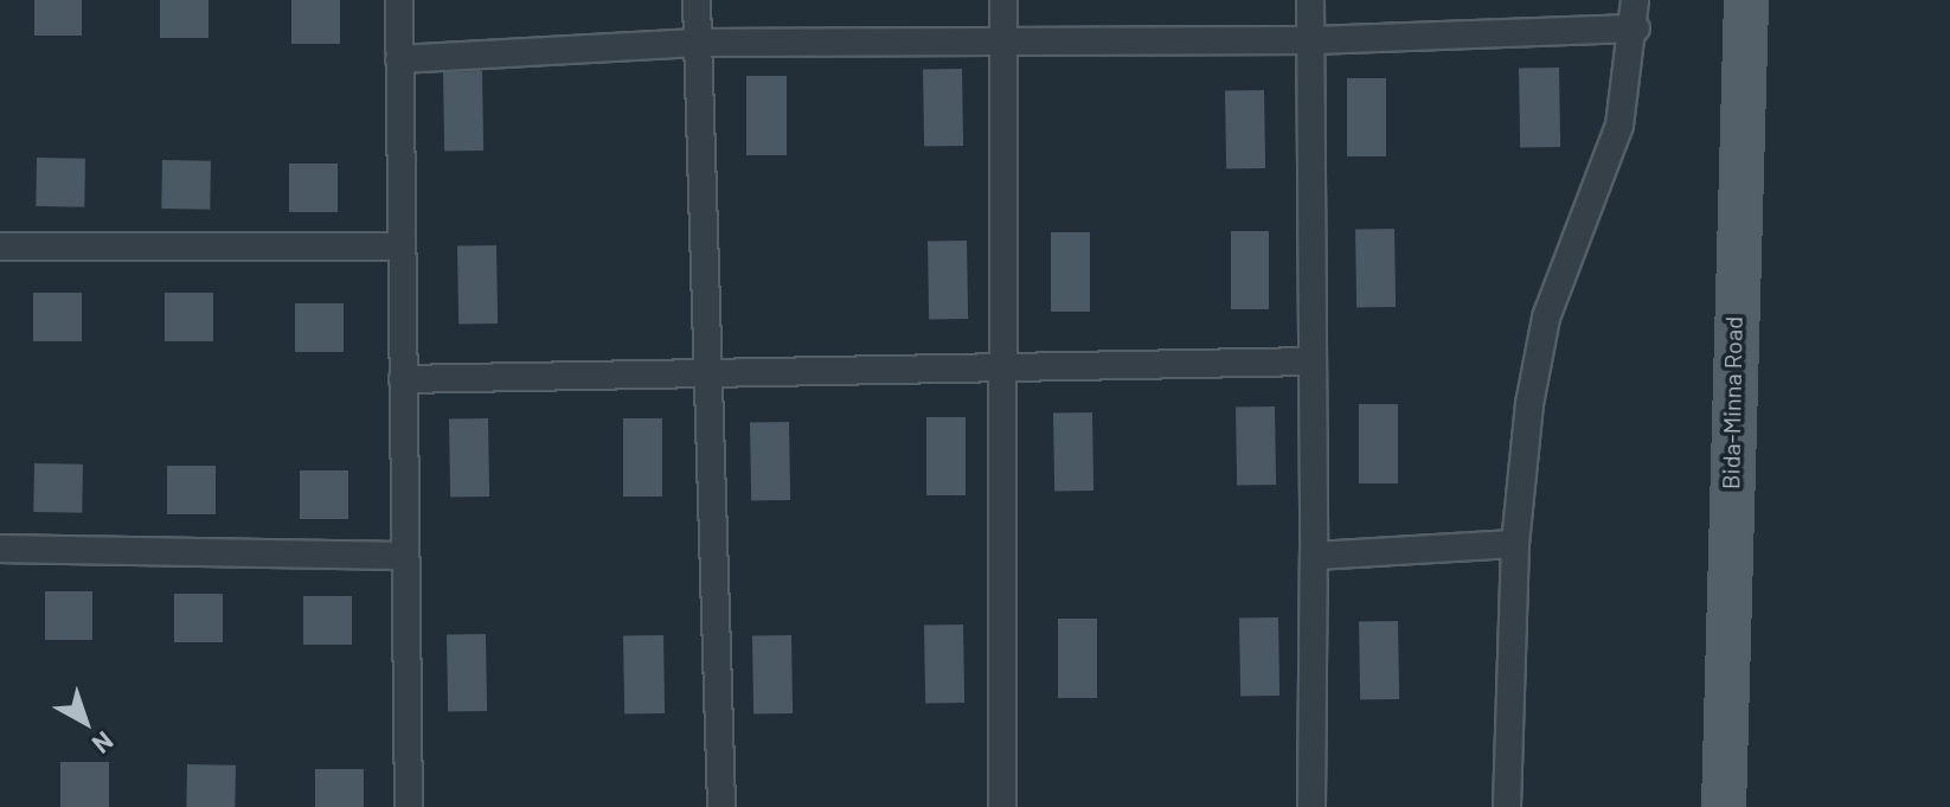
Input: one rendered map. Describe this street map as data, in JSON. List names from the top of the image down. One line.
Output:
{"streets":{"main road":["Bida-Minna Road"]},"north":"bottom right"}
